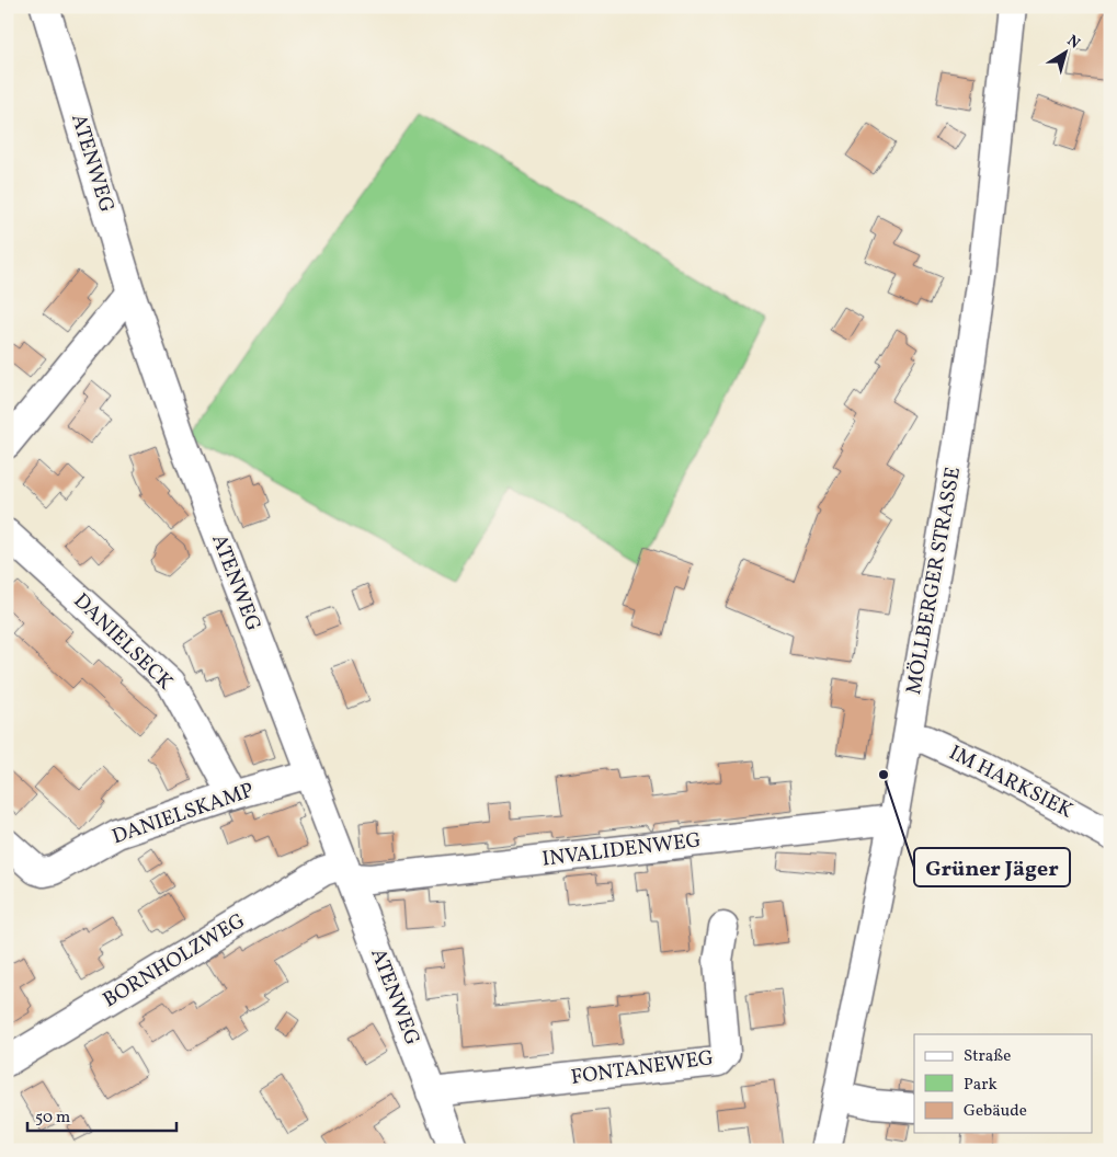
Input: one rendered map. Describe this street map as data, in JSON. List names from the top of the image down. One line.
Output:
{"streets":{"street":["ATENWEG","MÖLLBERGER STRASSE","DANIELSECK","IM HARKSIEK","DANIELSKAMP","INVALIDENWEG","BORNHOLZWEG","FONTANEWEG"]},"crossings":[["ATENWEG","DANIELSKAMP"],["ATENWEG","INVALIDENWEG"],["ATENWEG","BORNHOLZWEG"],["ATENWEG","FONTANEWEG"],["MÖLLBERGER STRASSE","IM HARKSIEK"],["MÖLLBERGER STRASSE","INVALIDENWEG"],["DANIELSECK","DANIELSKAMP"],["INVALIDENWEG","BORNHOLZWEG"]],"places":["Grüner Jäger"],"legend":["Straße","Park","Gebäude"],"scale_bar":"50 m","north":"top right"}
